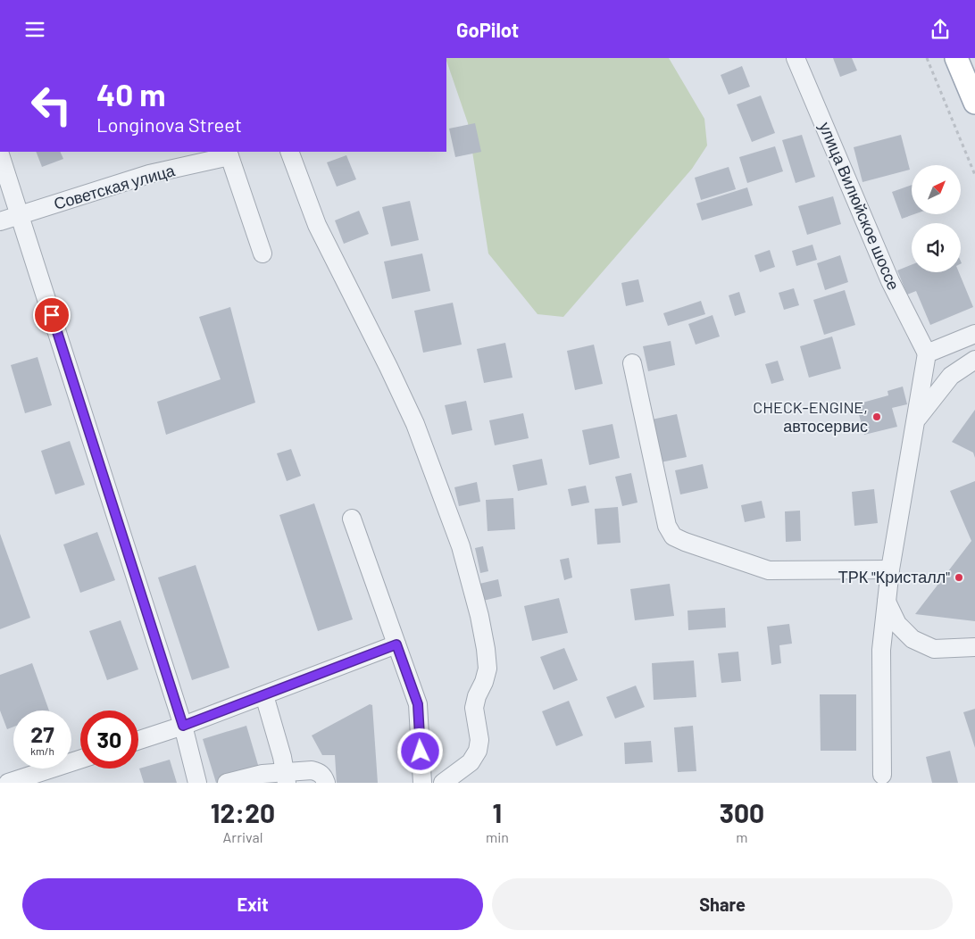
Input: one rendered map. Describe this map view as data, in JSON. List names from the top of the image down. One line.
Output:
{"streets":{"street":["Советская улица","улица Вилюйское шоссе"]},"places":["CHECK-ENGINE, автосервис","ТРК \"Кристалл\""],"north":"top right","page":{"header":"GoPilot","turn":["40 m","Longinova Street"],"speed":"27 km/h","limit":"30","eta":["12:20","Arrival","1","min","300","m"],"buttons":["Exit","Share"]}}
